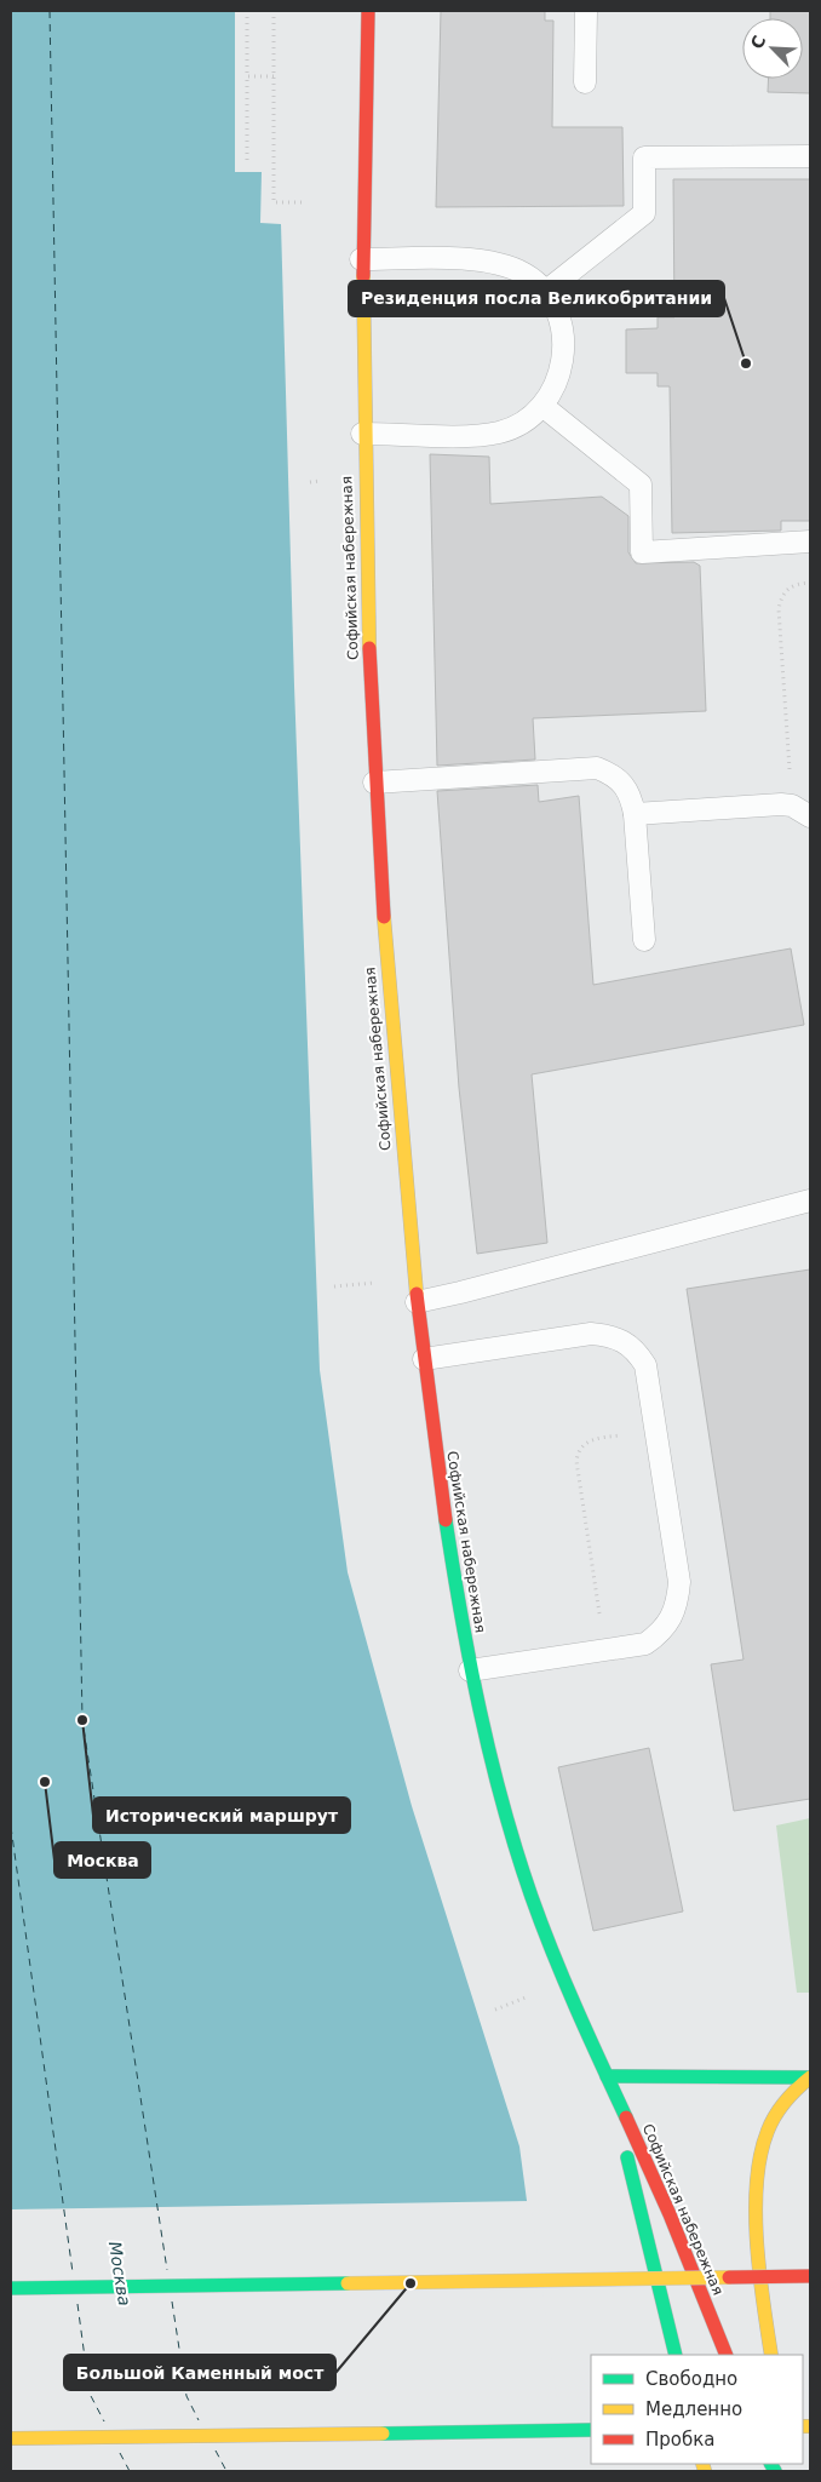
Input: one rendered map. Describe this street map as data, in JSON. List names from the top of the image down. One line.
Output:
{"streets":{"main road":["Софийская набережная"]},"water":["Москва"],"places":["Резиденция посла Великобритании","Исторический маршрут","Москва","Большой Каменный мост"],"legend":["Свободно","Медленно","Пробка"],"north":"top left"}
